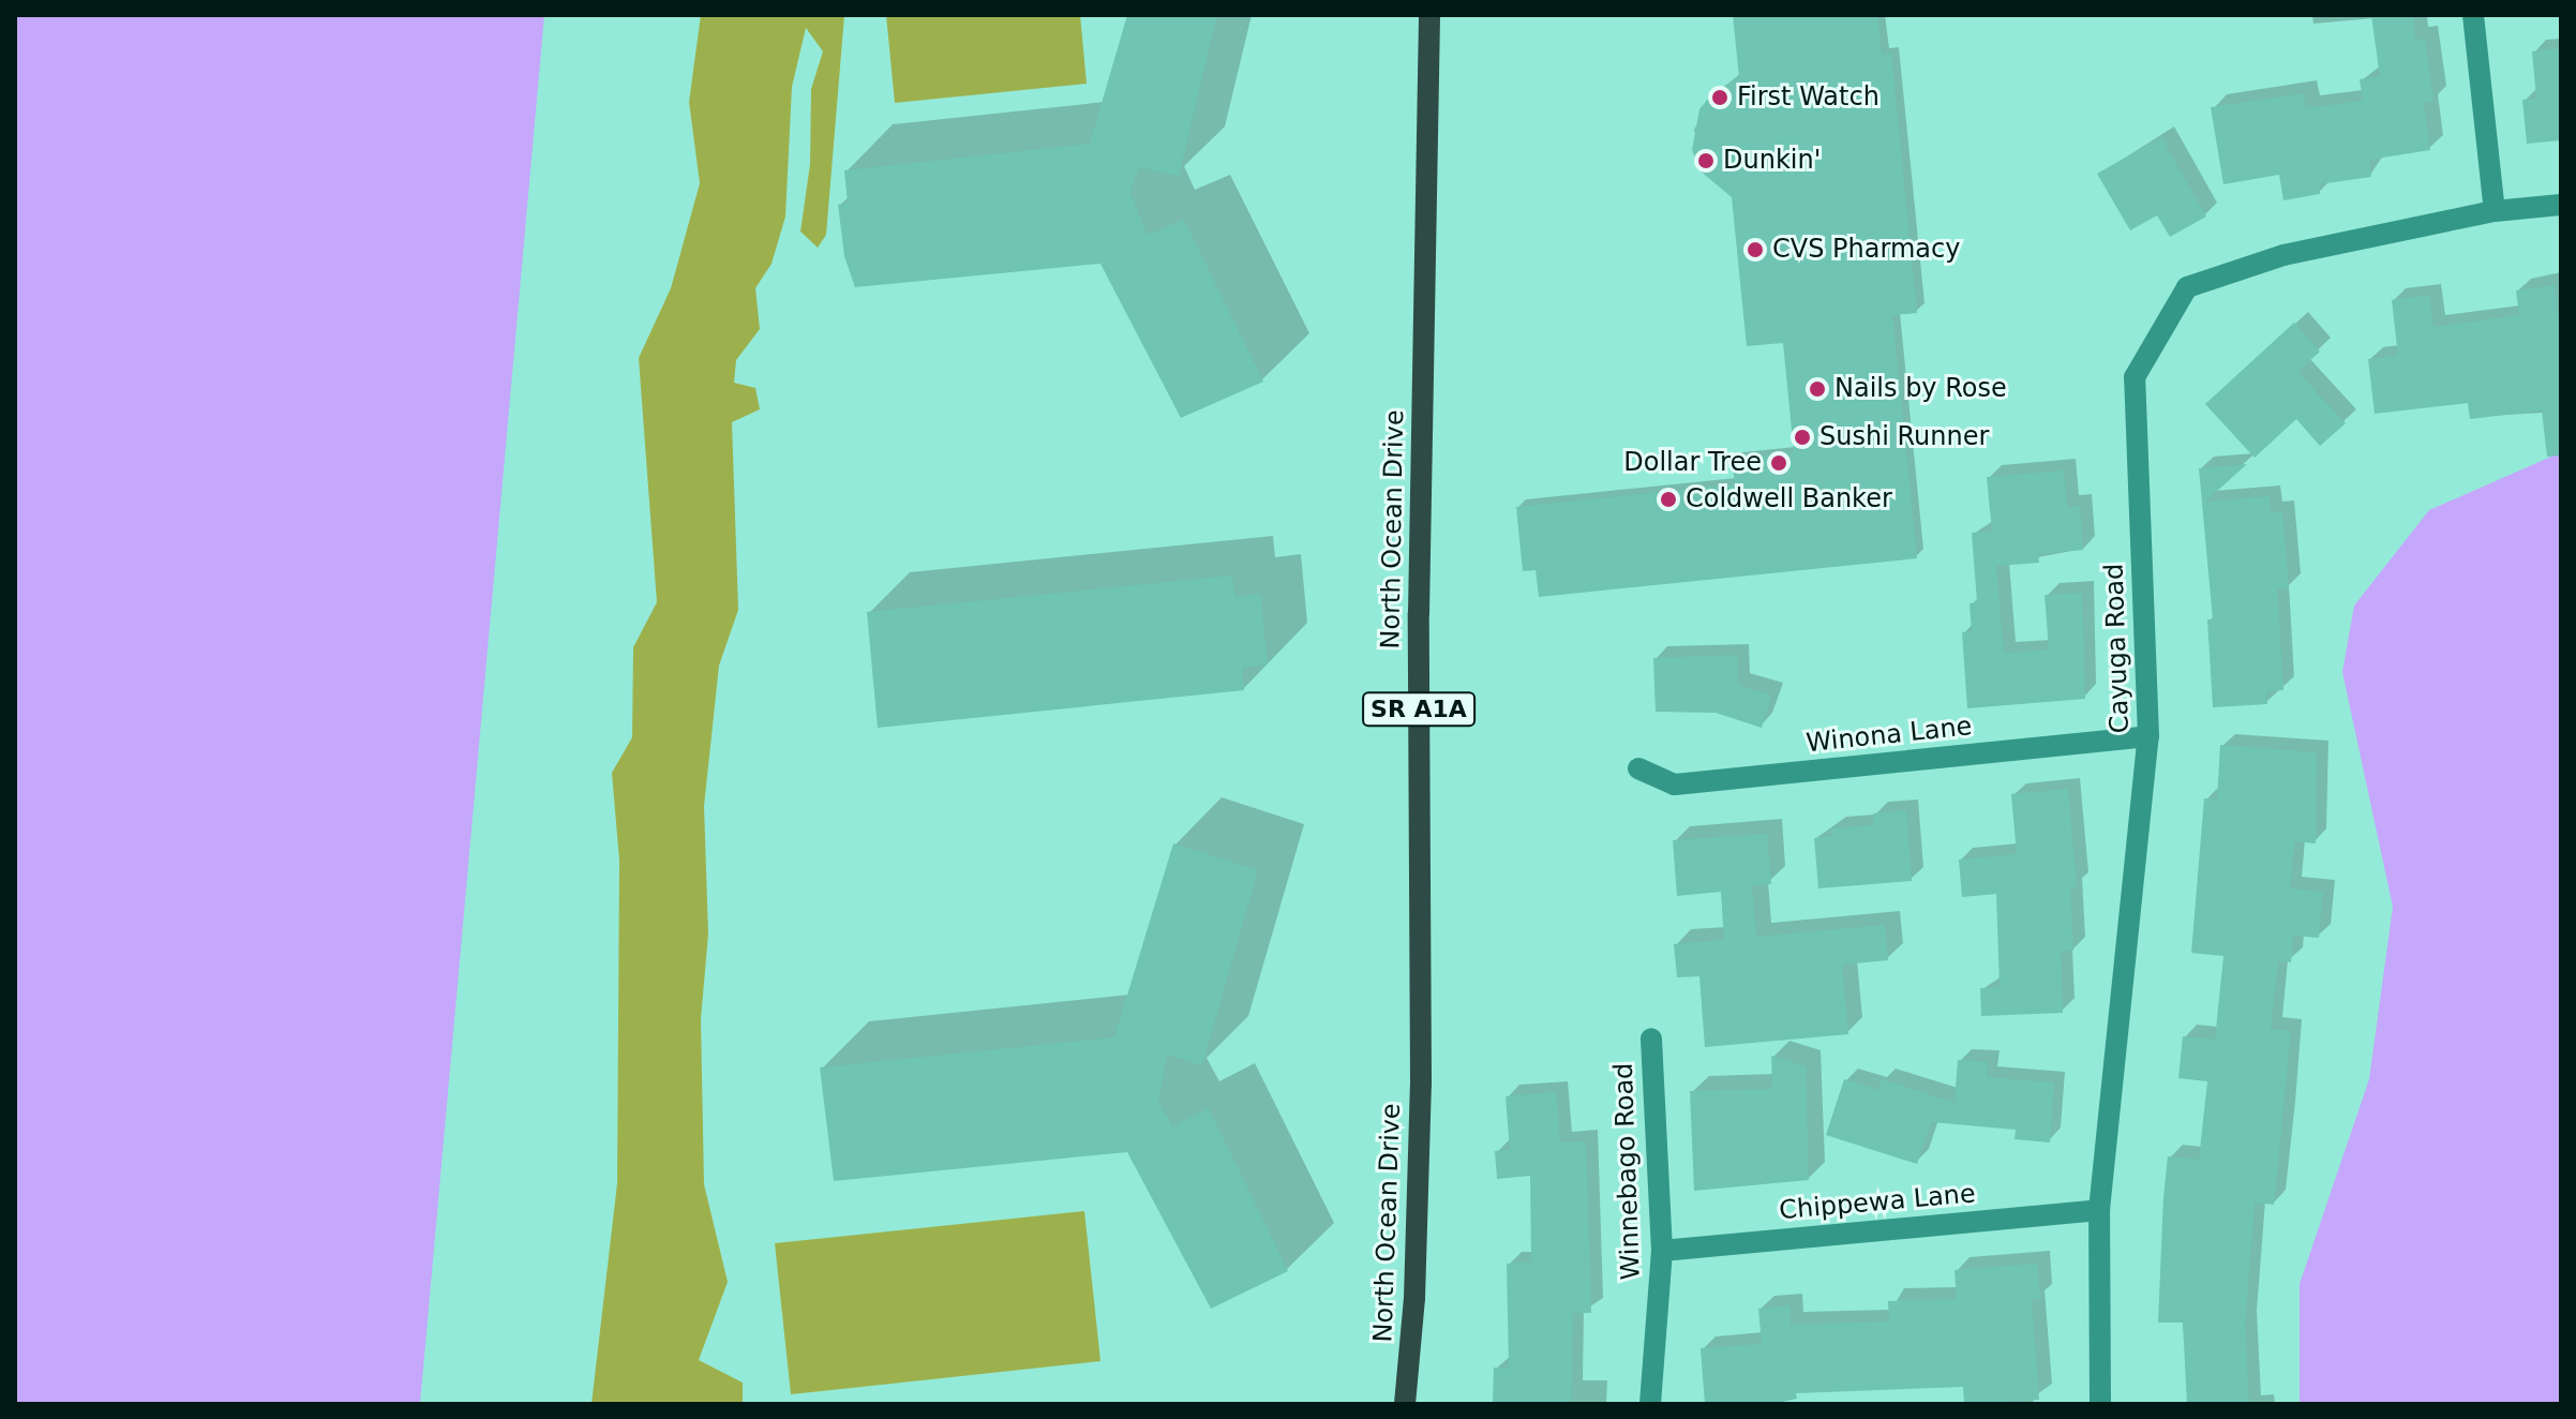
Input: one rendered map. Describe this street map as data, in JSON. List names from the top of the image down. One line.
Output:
{"streets":{"main road":["North Ocean Drive","SR A1A"],"street":["Cayuga Road","Winona Lane","Winnebago Road","Chippewa Lane"]},"crossings":[["Cayuga Road","Winona Lane"],["Cayuga Road","Chippewa Lane"],["Winnebago Road","Chippewa Lane"]],"places":["First Watch","Dunkin'","CVS Pharmacy","Nails by Rose","Sushi Runner","Dollar Tree","Coldwell Banker"]}
